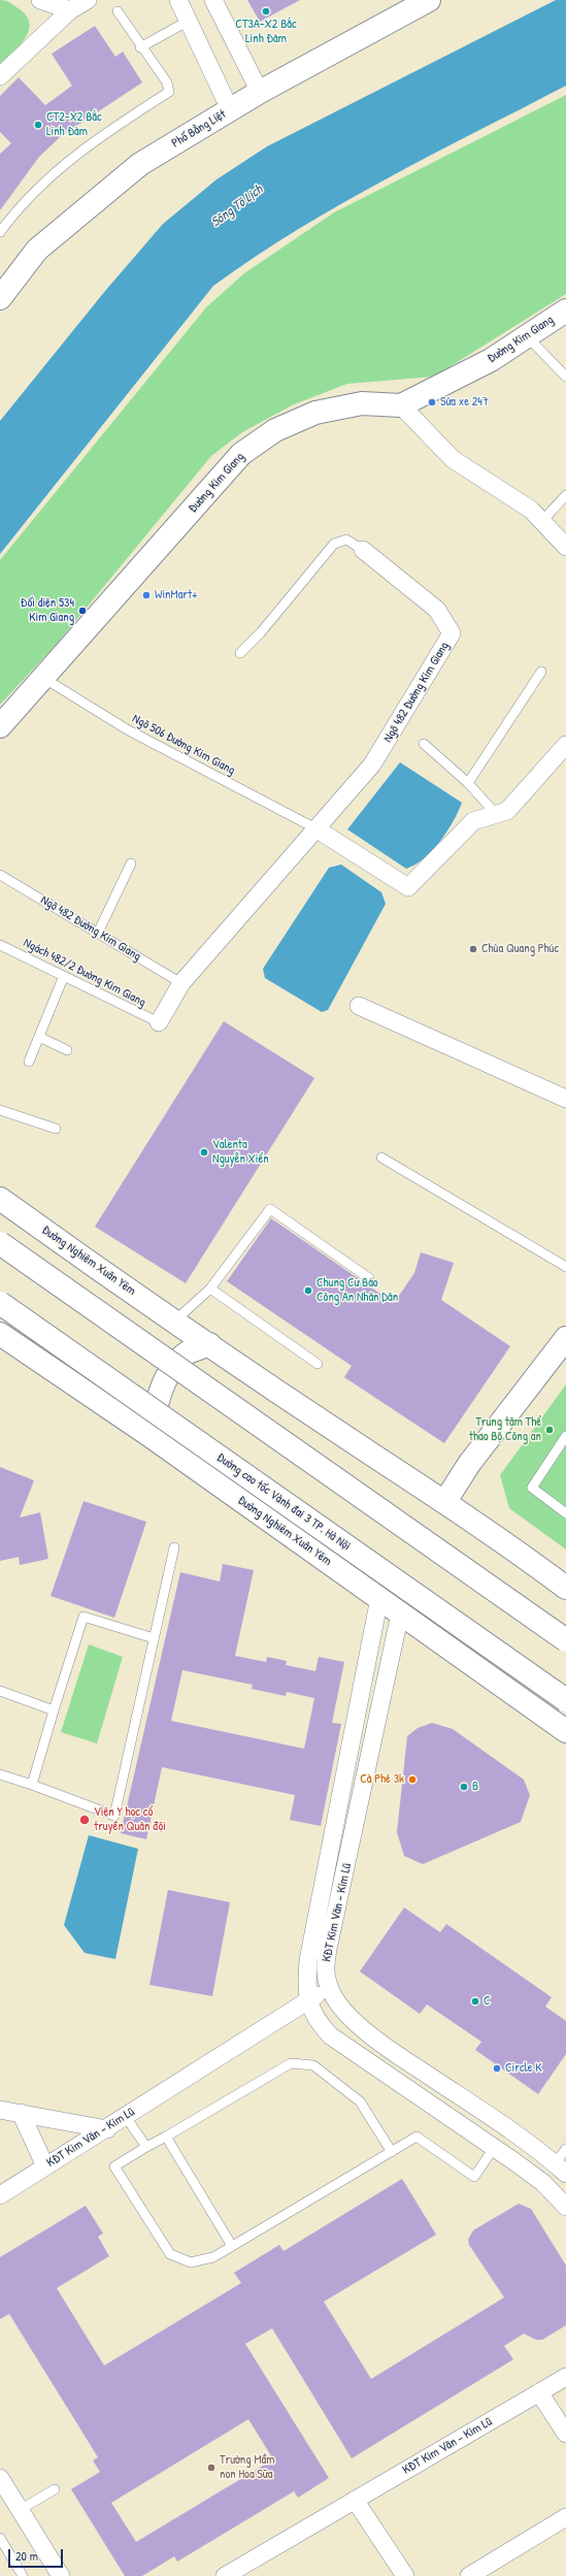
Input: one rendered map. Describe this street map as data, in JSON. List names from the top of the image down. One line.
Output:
{"streets":{"main road":["Phố Bằng Liệt","Đường Kim Giang","Đường Nghiêm Xuân Yêm","Đường cao tốc Vành đai 3 TP. Hà Nội"],"street":["Ngõ 482 Đường Kim Giang","KĐT Kim Văn - Kim Lũ"],"lane":["Ngõ 506 Đường Kim Giang","Ngách 482/2 Đường Kim Giang"]},"crossings":[["Đường Kim Giang","Ngõ 506 Đường Kim Giang"],["Ngõ 482 Đường Kim Giang","Ngõ 506 Đường Kim Giang"],["Đường Nghiêm Xuân Yêm","KĐT Kim Văn - Kim Lũ"]],"water":["Sông Tô Lịch"],"places":["CT3A-X2 Bắc Linh Đàm","CT2-X2 Bắc Linh Đàm","Sửa xe 247","WinMart+","Đối diện 534 Kim Giang","Chùa Quang Phúc","Valenta Nguyễn Xiển","Chung Cư Báo Công An Nhân Dân","Trung tâm Thể thao Bộ Công an","Cà Phê 3k","B","Viện Y học cổ truyền Quân đội","C","Circle K","Trường Mầm non Hoa Sữa"],"scale_bar":"20 m"}
